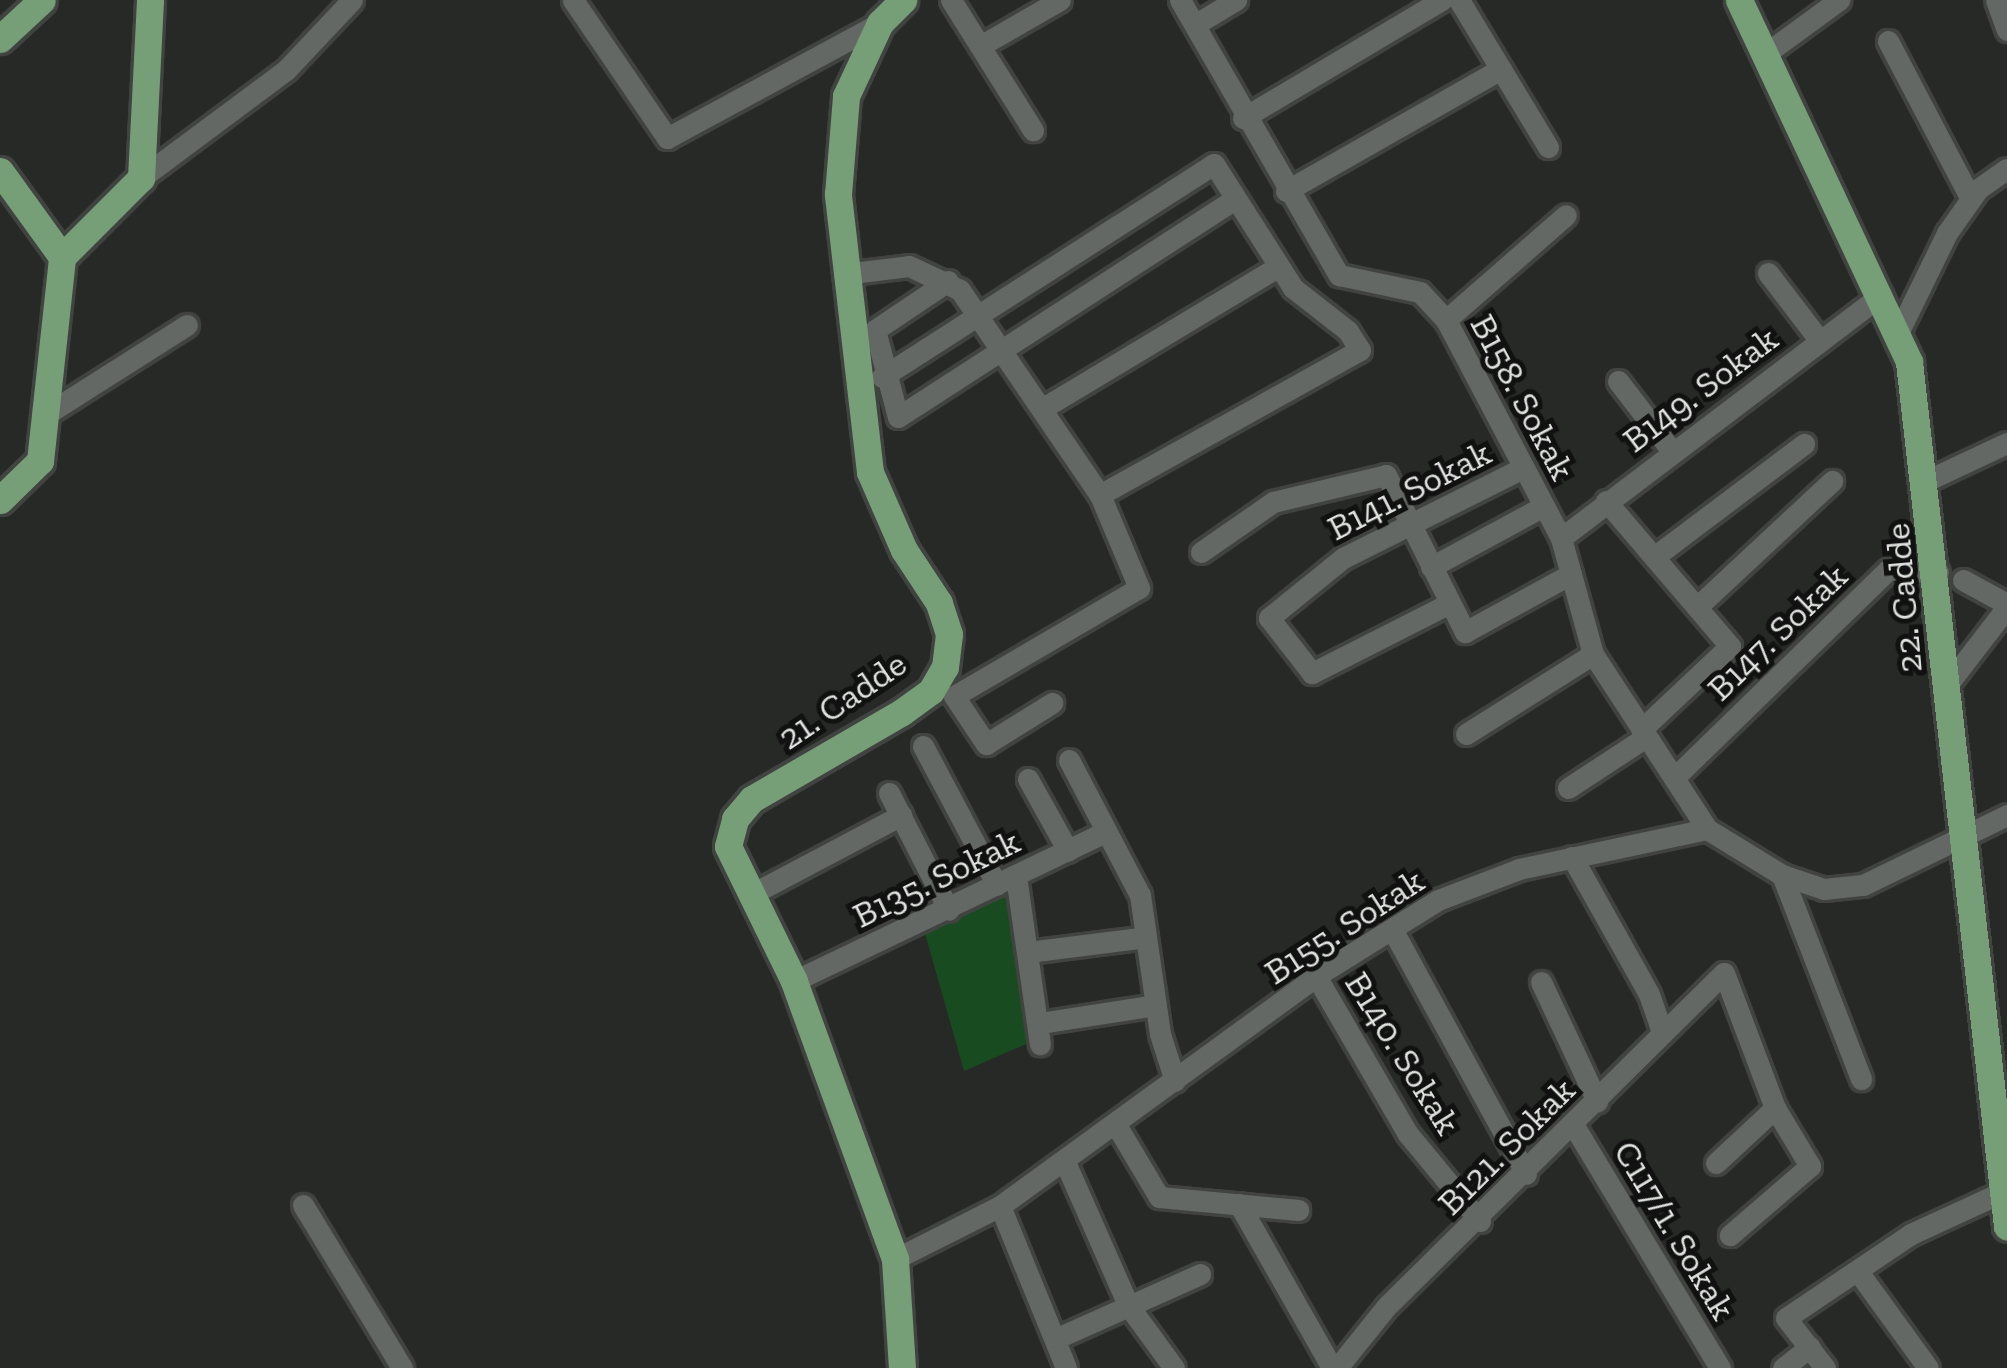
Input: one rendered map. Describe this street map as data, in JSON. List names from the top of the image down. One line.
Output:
{"streets":{"main road":["22. Cadde","21. Cadde"],"street":["B149. Sokak","B158. Sokak","B141. Sokak","B147. Sokak","B135. Sokak","B155. Sokak","B140. Sokak","B121. Sokak","C117/1. Sokak"]},"crossings":[["B149. Sokak","B158. Sokak"],["B149. Sokak","22. Cadde"],["B158. Sokak","B141. Sokak"],["B158. Sokak","B147. Sokak"],["B158. Sokak","B155. Sokak"],["22. Cadde","B147. Sokak"],["21. Cadde","B135. Sokak"],["21. Cadde","B155. Sokak"],["B155. Sokak","B140. Sokak"],["B140. Sokak","B121. Sokak"],["B121. Sokak","C117/1. Sokak"]]}
